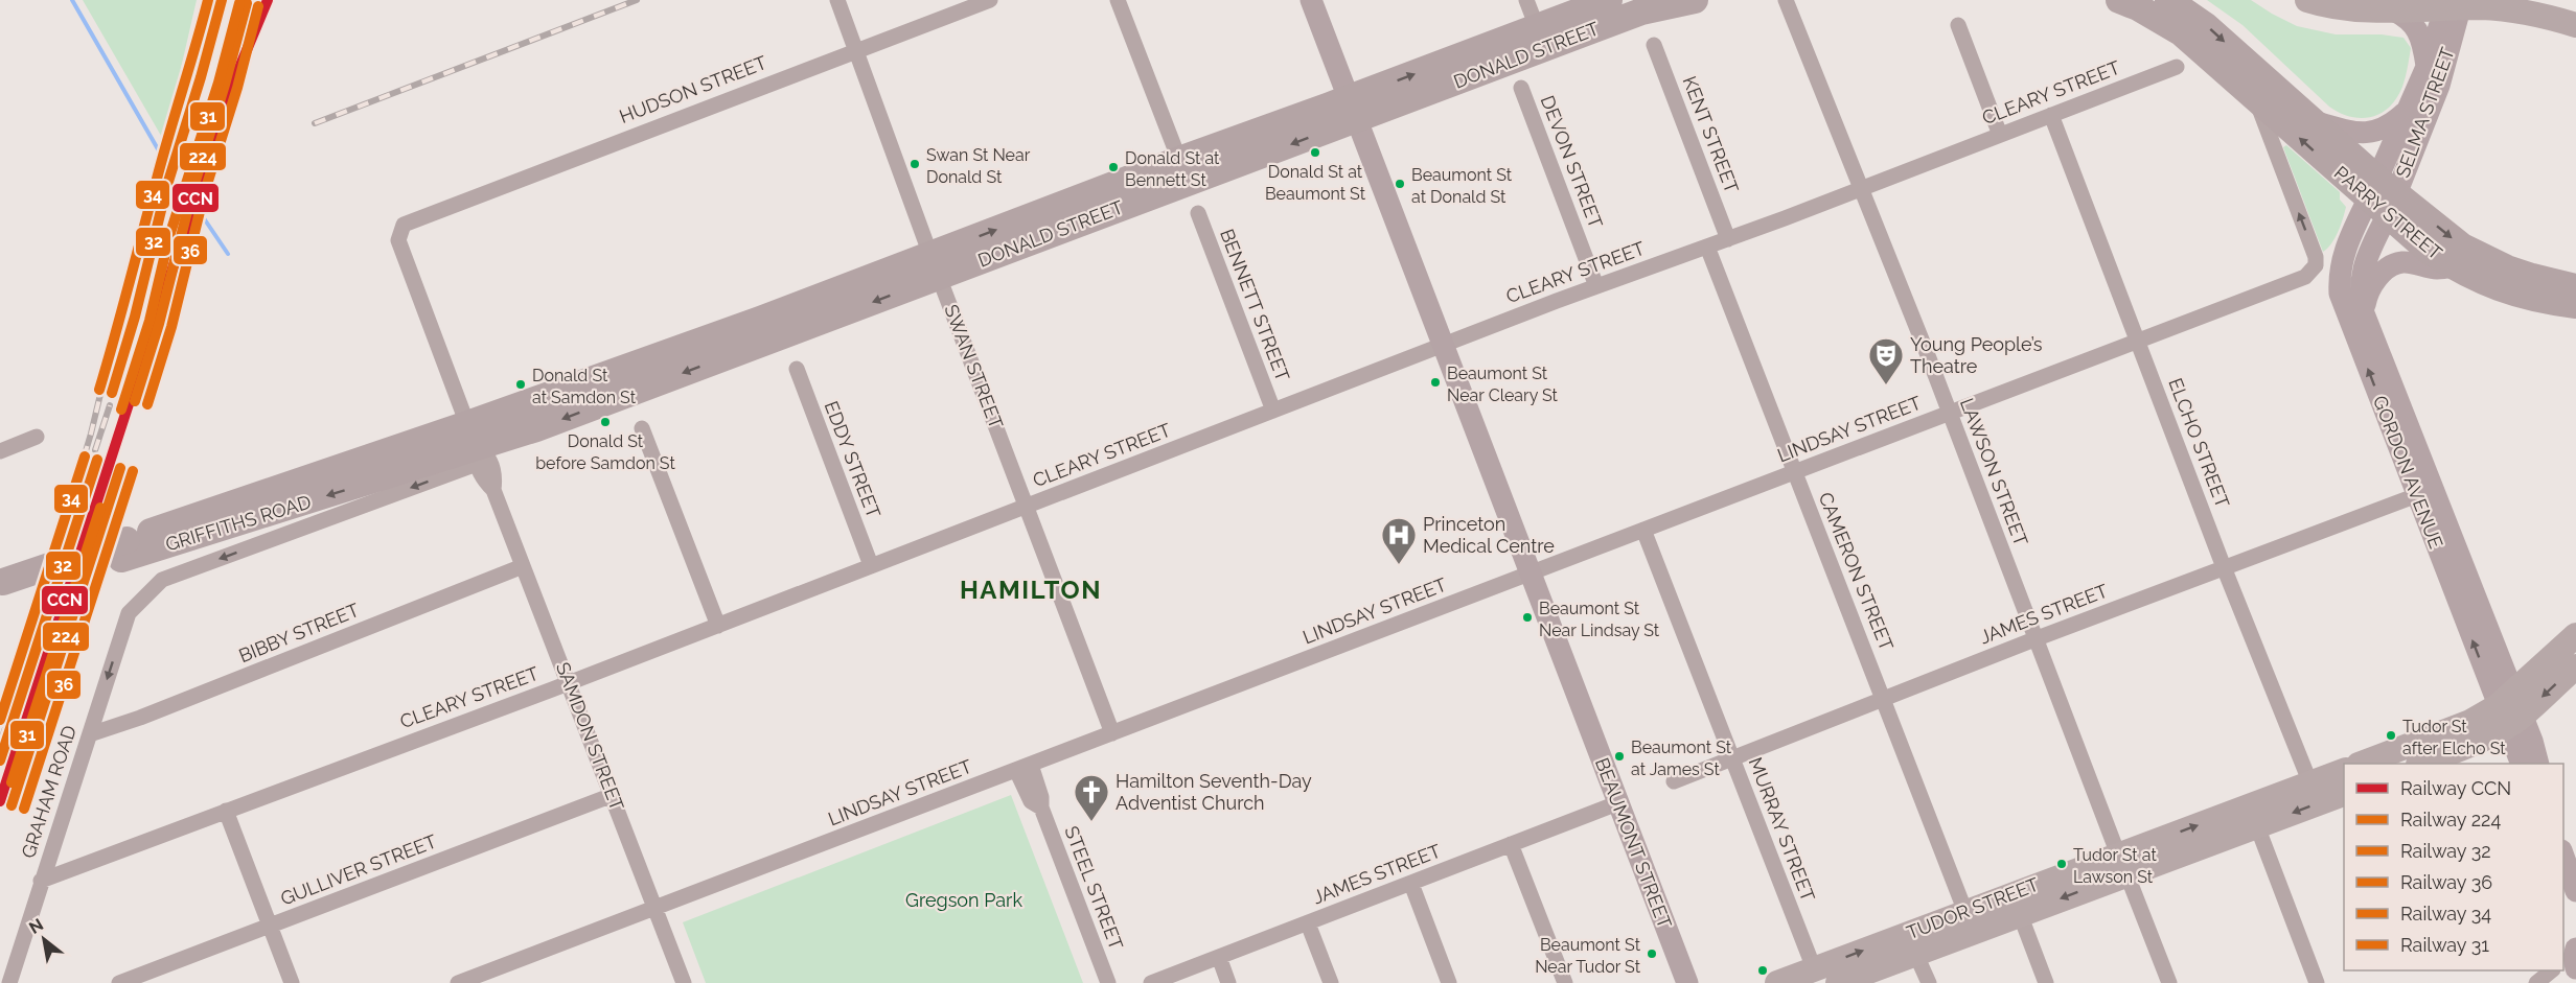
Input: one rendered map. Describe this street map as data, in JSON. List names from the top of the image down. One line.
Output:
{"streets":{"highway":["DONALD STREET","PARRY STREET","GRIFFITHS ROAD","SAMDON STREET"],"main road":["SELMA STREET","GORDON AVENUE","BEAUMONT STREET","TUDOR STREET"],"street":["HUDSON STREET","CLEARY STREET","KENT STREET","DEVON STREET","BENNETT STREET","SWAN STREET","LINDSAY STREET","ELCHO STREET","EDDY STREET","LAWSON STREET","CAMERON STREET","JAMES STREET","BIBBY STREET","GRAHAM ROAD","MURRAY STREET","GULLIVER STREET","STEEL STREET"]},"crossings":[["DONALD STREET","SWAN STREET"],["DONALD STREET","GRIFFITHS ROAD"],["DONALD STREET","SAMDON STREET"],["DONALD STREET","GRAHAM ROAD"],["DONALD STREET","BEAUMONT STREET"],["HUDSON STREET","SWAN STREET"],["HUDSON STREET","SAMDON STREET"],["CLEARY STREET","KENT STREET"],["CLEARY STREET","DEVON STREET"],["CLEARY STREET","BENNETT STREET"],["CLEARY STREET","SWAN STREET"],["CLEARY STREET","ELCHO STREET"],["CLEARY STREET","EDDY STREET"],["CLEARY STREET","LAWSON STREET"],["CLEARY STREET","CAMERON STREET"],["CLEARY STREET","SAMDON STREET"],["CLEARY STREET","GRAHAM ROAD"],["CLEARY STREET","BEAUMONT STREET"],["SELMA STREET","PARRY STREET"],["SELMA STREET","GORDON AVENUE"],["PARRY STREET","LINDSAY STREET"],["PARRY STREET","GORDON AVENUE"],["SWAN STREET","LINDSAY STREET"],["LINDSAY STREET","ELCHO STREET"],["LINDSAY STREET","LAWSON STREET"],["LINDSAY STREET","CAMERON STREET"],["LINDSAY STREET","SAMDON STREET"],["LINDSAY STREET","MURRAY STREET"],["LINDSAY STREET","BEAUMONT STREET"],["LINDSAY STREET","STEEL STREET"],["ELCHO STREET","JAMES STREET"],["ELCHO STREET","TUDOR STREET"],["LAWSON STREET","JAMES STREET"],["LAWSON STREET","TUDOR STREET"],["GORDON AVENUE","JAMES STREET"],["GRIFFITHS ROAD","SAMDON STREET"],["CAMERON STREET","JAMES STREET"],["CAMERON STREET","TUDOR STREET"],["JAMES STREET","MURRAY STREET"],["JAMES STREET","BEAUMONT STREET"],["BIBBY STREET","SAMDON STREET"],["BIBBY STREET","GRAHAM ROAD"],["SAMDON STREET","GULLIVER STREET"],["MURRAY STREET","TUDOR STREET"]],"districts":["HAMILTON"],"parks":["Gregson Park"],"places":{"other":["Donald St at Beaumont St","Swan St Near Donald St","Donald St at Bennett St","Beaumont St at Donald St","Beaumont St Near Cleary St","Donald St at Samdon St","Donald St before Samdon St","Beaumont St Near Lindsay St","Tudor St after Elcho St","Beaumont St at James St","Tudor St at Lawson St","Beaumont St Near Tudor St"],"theatre":["Young People’s Theatre"],"hospital":["Princeton Medical Centre"],"church":["Hamilton Seventh-Day Adventist Church"]},"lines":["rail line CCN","rail line 32","rail line 34","rail line 224","rail line 31","rail line 36"],"legend":["Railway CCN","Railway 224","Railway 32","Railway 36","Railway 34","Railway 31"],"north":"top left"}
